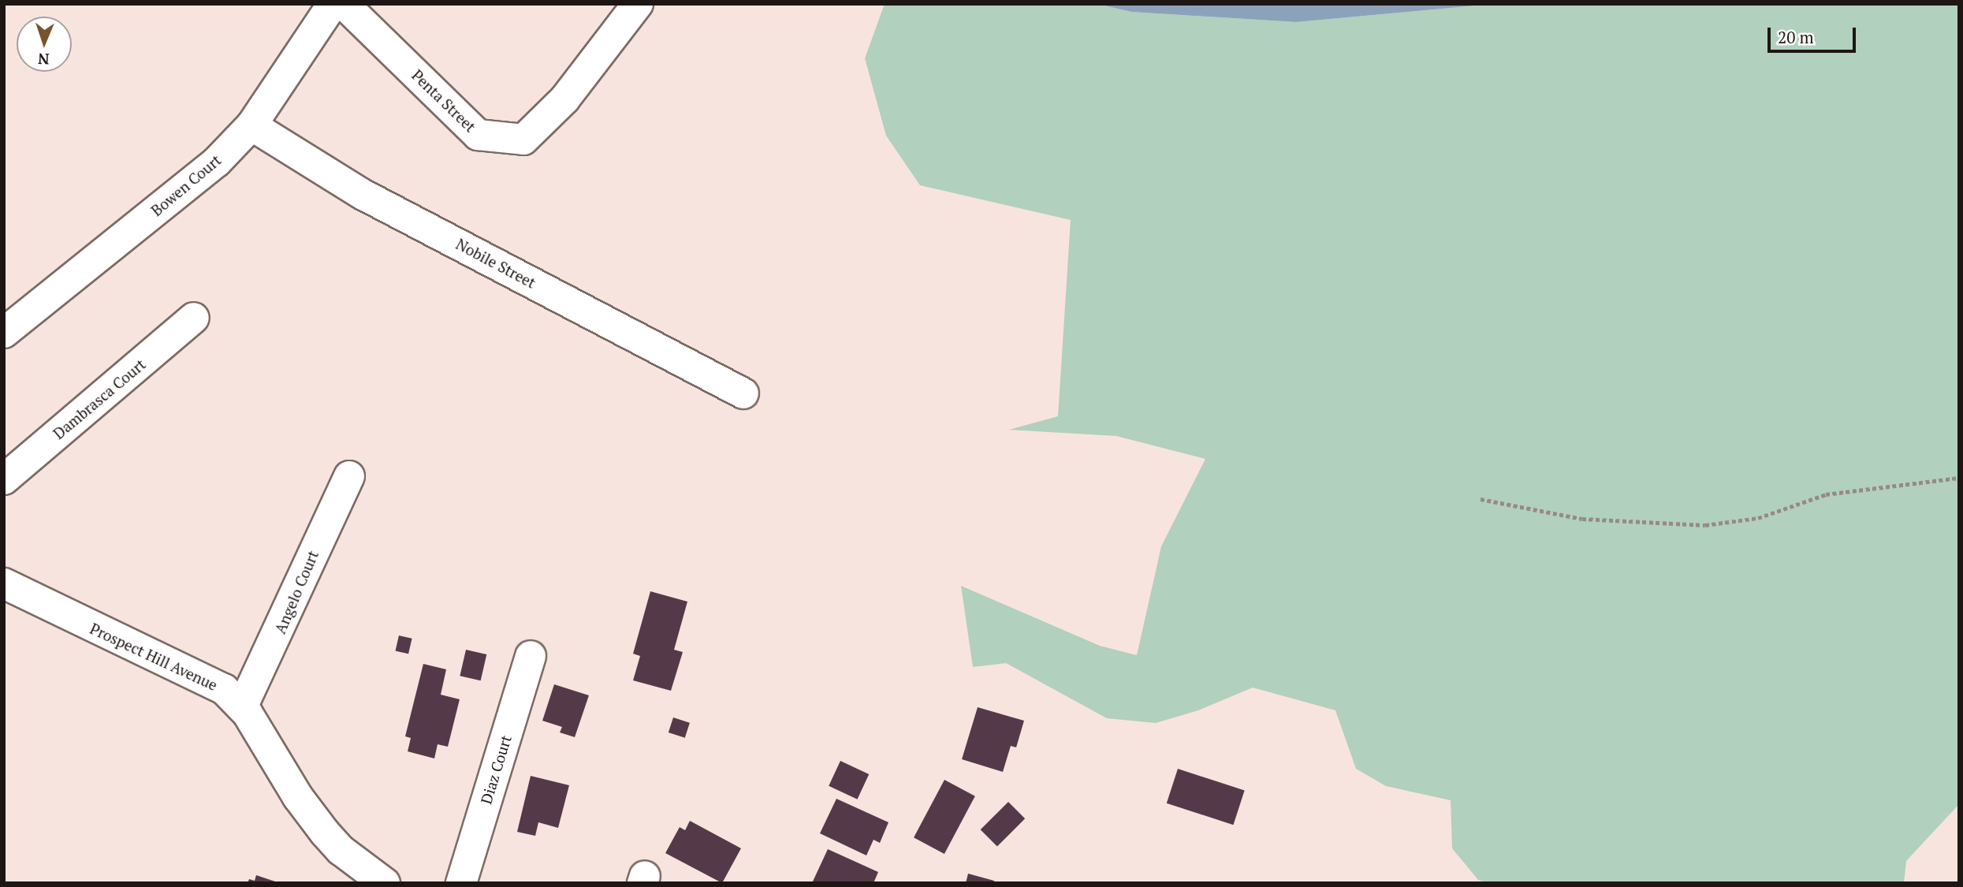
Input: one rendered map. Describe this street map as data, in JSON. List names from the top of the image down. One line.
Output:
{"streets":{"street":["Penta Street","Bowen Court","Nobile Street","Dambrasca Court","Angelo Court","Prospect Hill Avenue","Diaz Court"]},"crossings":[["Bowen Court","Nobile Street"],["Angelo Court","Prospect Hill Avenue"]],"scale_bar":"20 m","north":"bottom"}
